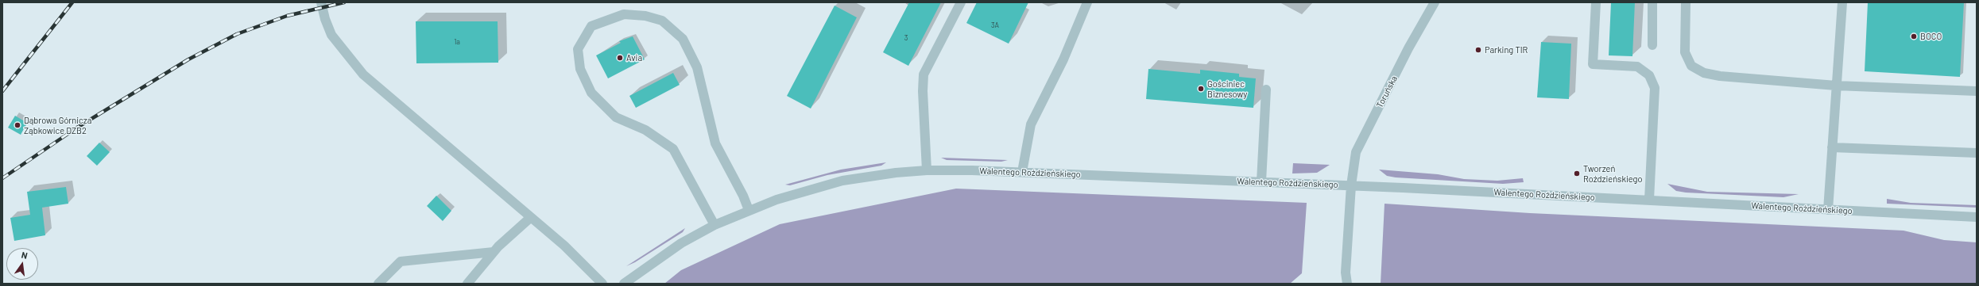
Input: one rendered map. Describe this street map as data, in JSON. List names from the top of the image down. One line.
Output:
{"streets":{"street":["Toruńska","Walentego Roździeńskiego"]},"crossings":[["Toruńska","Walentego Roździeńskiego"]],"places":["BOCO","Parking TIR","Avia","Gościniec Biznesowy","Dąbrowa Górnicza Ząbkowice DZB2","Tworzeń Roździeńskiego"],"house_numbers":["3A","3","1a"],"north":"top"}
